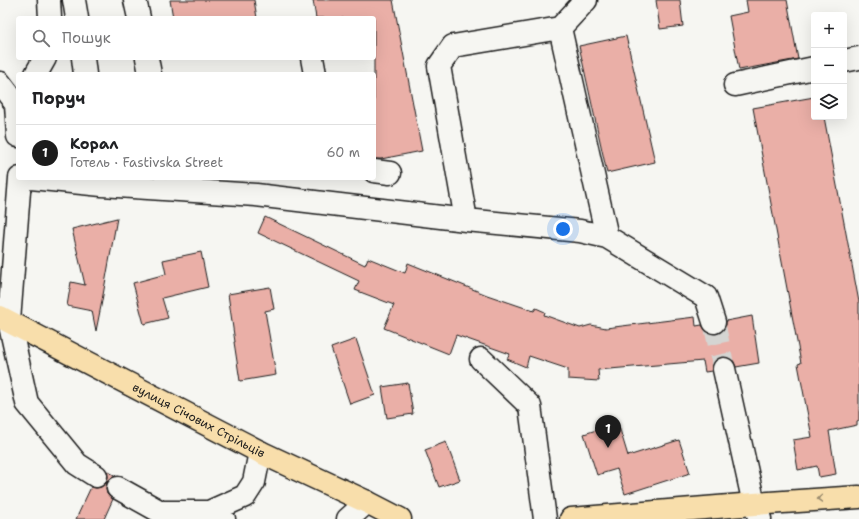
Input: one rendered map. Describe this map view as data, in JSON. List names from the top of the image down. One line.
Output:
{"streets":{"main road":["вулиця Січових Стрільців"]},"page":{"map_buttons":["+","−"],"search":"Пошук","heading":"Поруч","list":[{"mark":"1","name":"Корал","note":"Готель · Fastivska Street","value":"60 m"}],"pins":"1"}}
